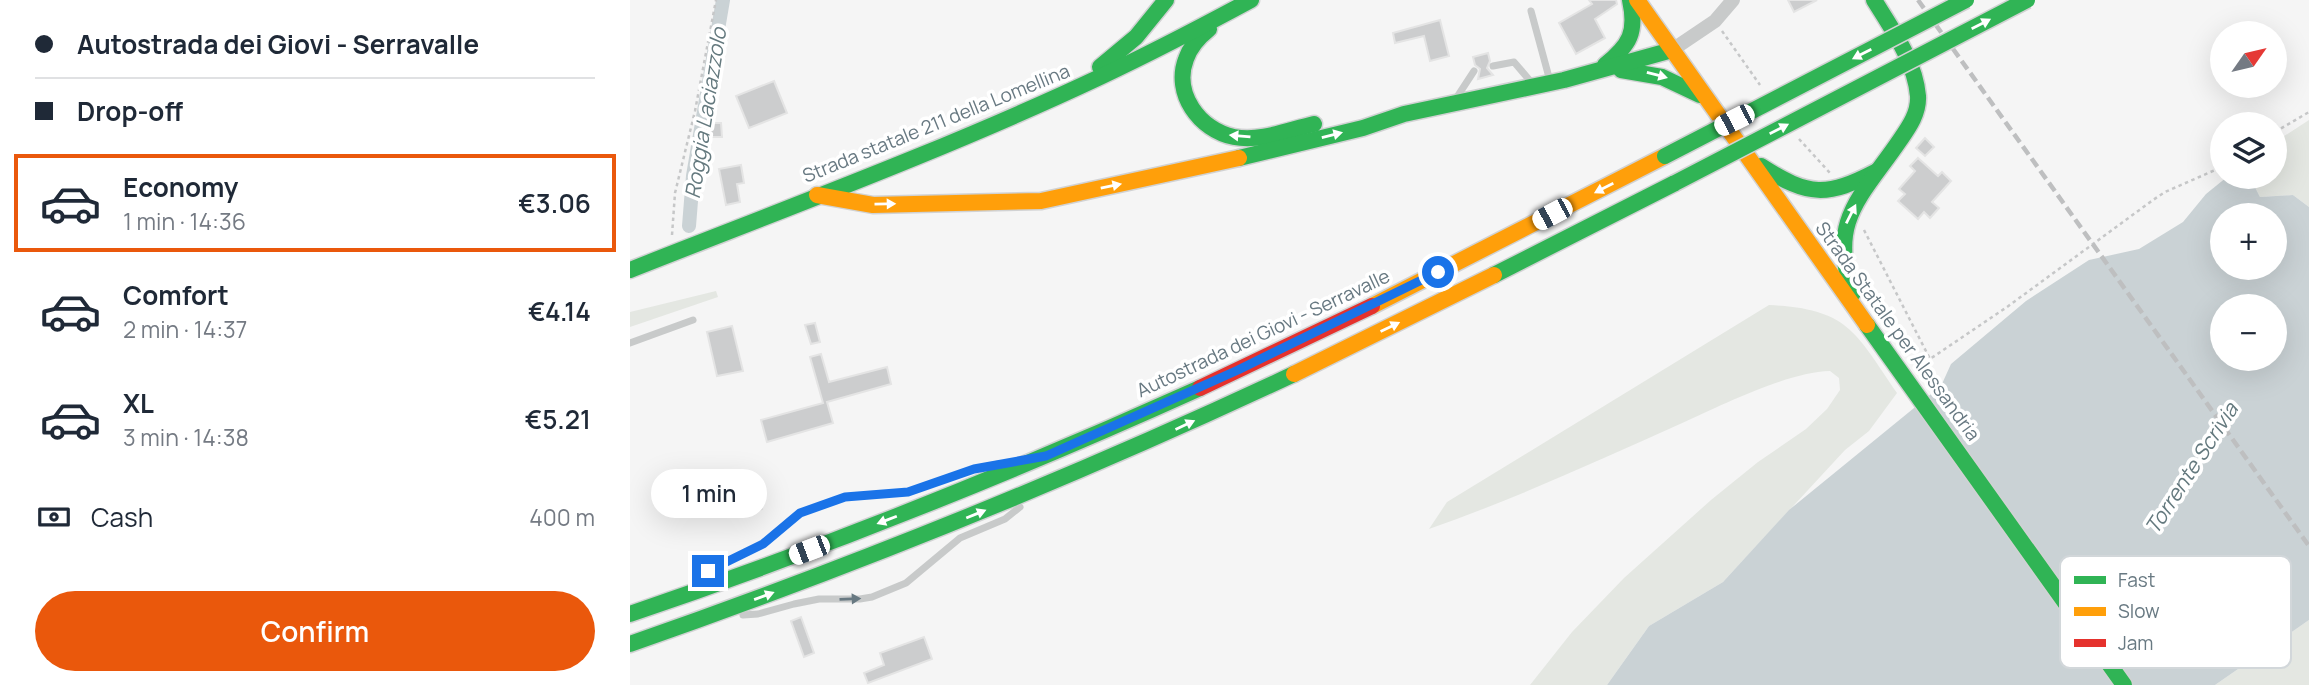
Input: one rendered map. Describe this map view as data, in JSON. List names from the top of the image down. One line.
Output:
{"streets":{"main road":["Strada statale 211 della Lomellina","Strada Statale per Alessandria","Autostrada dei Giovi - Serravalle"]},"water":["Roggia Laciazzolo","Torrente Scrivia"],"legend":["Fast","Slow","Jam"],"north":"top right","page":{"banner":["Autostrada dei Giovi - Serravalle","Drop-off"],"map_buttons":["+","−"],"list":[{"name":"Economy","note":"1 min · 14:36","value":"€3.06"},{"name":"Comfort","note":"2 min · 14:37","value":"€4.14"},{"name":"XL","note":"3 min · 14:38","value":"€5.21"}],"bubble":"1 min","pay":["Cash","400 m"],"buttons":"Confirm"}}
